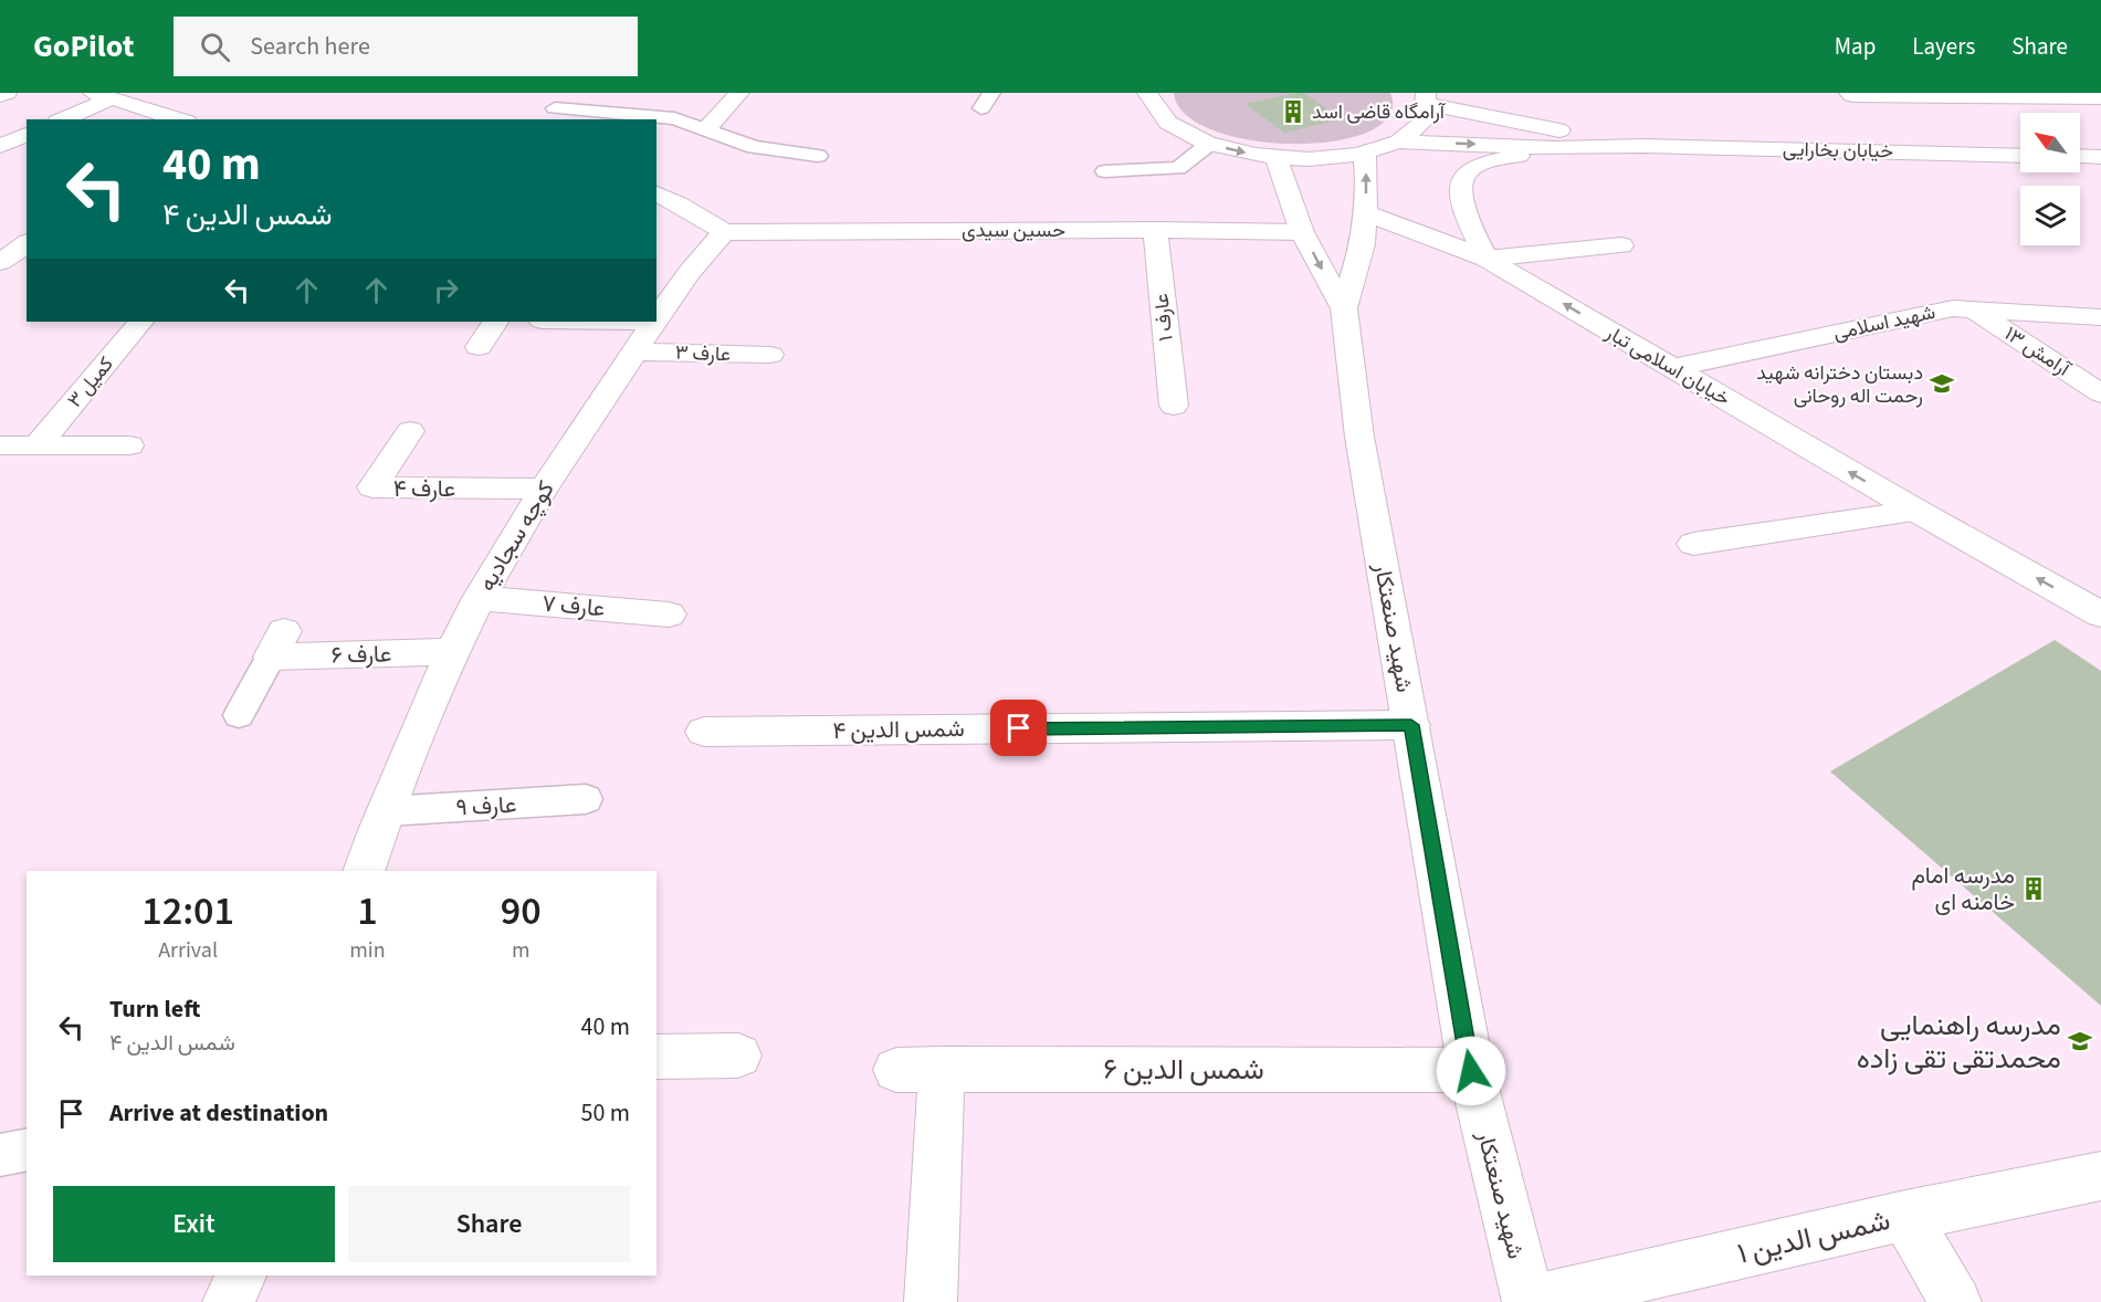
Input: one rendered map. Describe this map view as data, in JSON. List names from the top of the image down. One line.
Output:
{"streets":{"street":["خیابان بخارایی","حسین سیدی","عارف ۱","شهید اسلامی","آرامش ۱۳","عارف ۳","خیابان اسلامی تبار","کمیل ۳","عارف ۴","کوچه سجادیه","عارف ۷","شهید صنعتکار","عارف ۶","شمس الدین ۴","شمس الدین ۶","شمس الدین ۱"],"lane":["عارف ۹"]},"crossings":[["حسین سیدی","عارف ۱"],["حسین سیدی","کوچه سجادیه"],["حسین سیدی","شهید صنعتکار"],["شهید اسلامی","آرامش ۱۳"],["شهید اسلامی","خیابان اسلامی تبار"],["عارف ۳","کوچه سجادیه"],["عارف ۴","کوچه سجادیه"],["کوچه سجادیه","عارف ۷"],["کوچه سجادیه","عارف ۶"],["کوچه سجادیه","عارف ۹"],["شهید صنعتکار","شمس الدین ۴"],["شهید صنعتکار","شمس الدین ۶"],["شهید صنعتکار","شمس الدین ۱"]],"one_way":["خیابان اسلامی تبار"],"places":{"building":["آرامگاه قاضی اسد","مدرسه امام خامنه ای"],"school or university":["دبستان دخترانه شهید رحمت اله روحانی","مدرسه راهنمایی محمدتقی تقی زاده"]},"north":"top left","page":{"header":"GoPilot","search":"Search here","nav":["Map","Layers","Share"],"turn":["40 m","شمس الدین ۴"],"eta":["12:01","Arrival","1","min","90","m"],"list":[{"name":"Turn left","note":"شمس الدین ۴","value":"40 m"},{"name":"Arrive at destination","value":"50 m"}],"buttons":["Exit","Share"]}}
